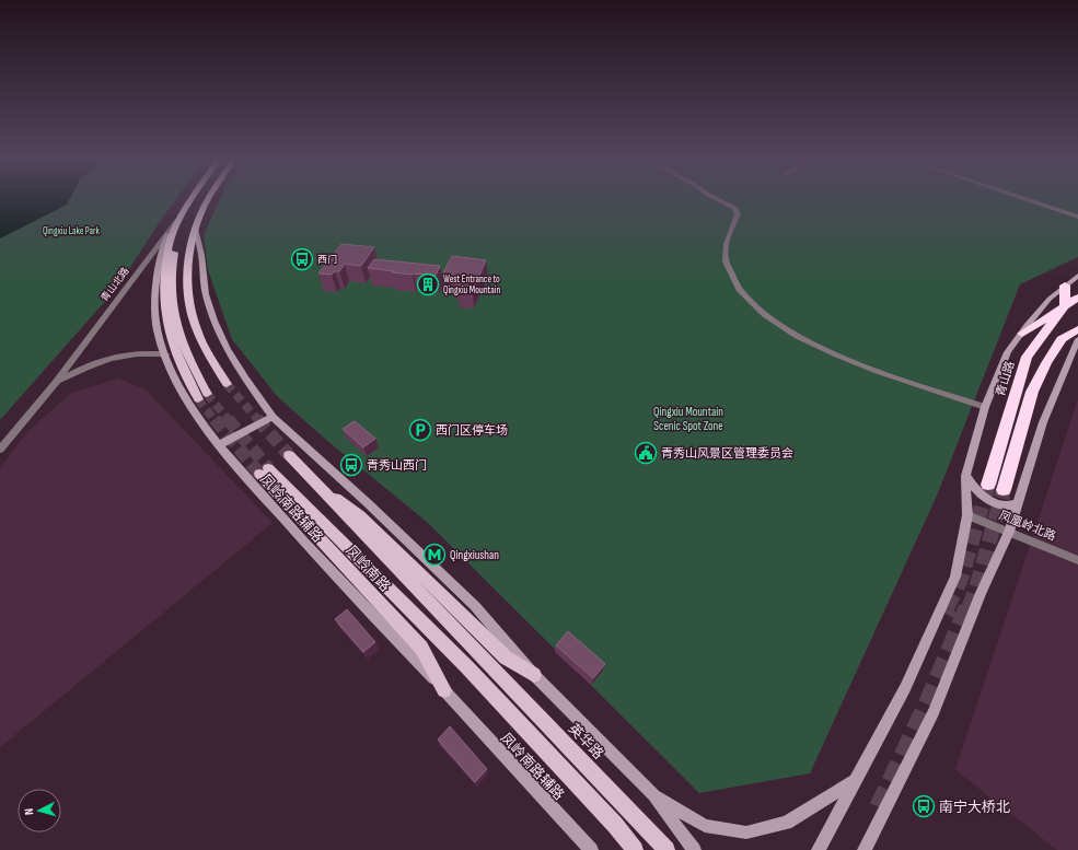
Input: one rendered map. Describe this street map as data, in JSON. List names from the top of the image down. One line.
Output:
{"streets":{"highway":["青山路"],"main road":["凤岭南路","英华路"],"street":["青山北路","凤岭南路辅路","凤凰岭北路"]},"crossings":[["青山北路","凤岭南路辅路"],["凤岭南路辅路","凤岭南路"],["凤岭南路","英华路"]],"parks":["Qingxiu Lake Park","Qingxiu Mountain Scenic Spot Zone"],"places":{"bus stop":["西门","青秀山西门","南宁大桥北"],"building":["West Entrance to Qingxiu Mountain"],"parking":["西门区停车场"],"public building":["青秀山风景区管理委员会"],"metro station":["Qingxiushan"]},"north":"left"}
